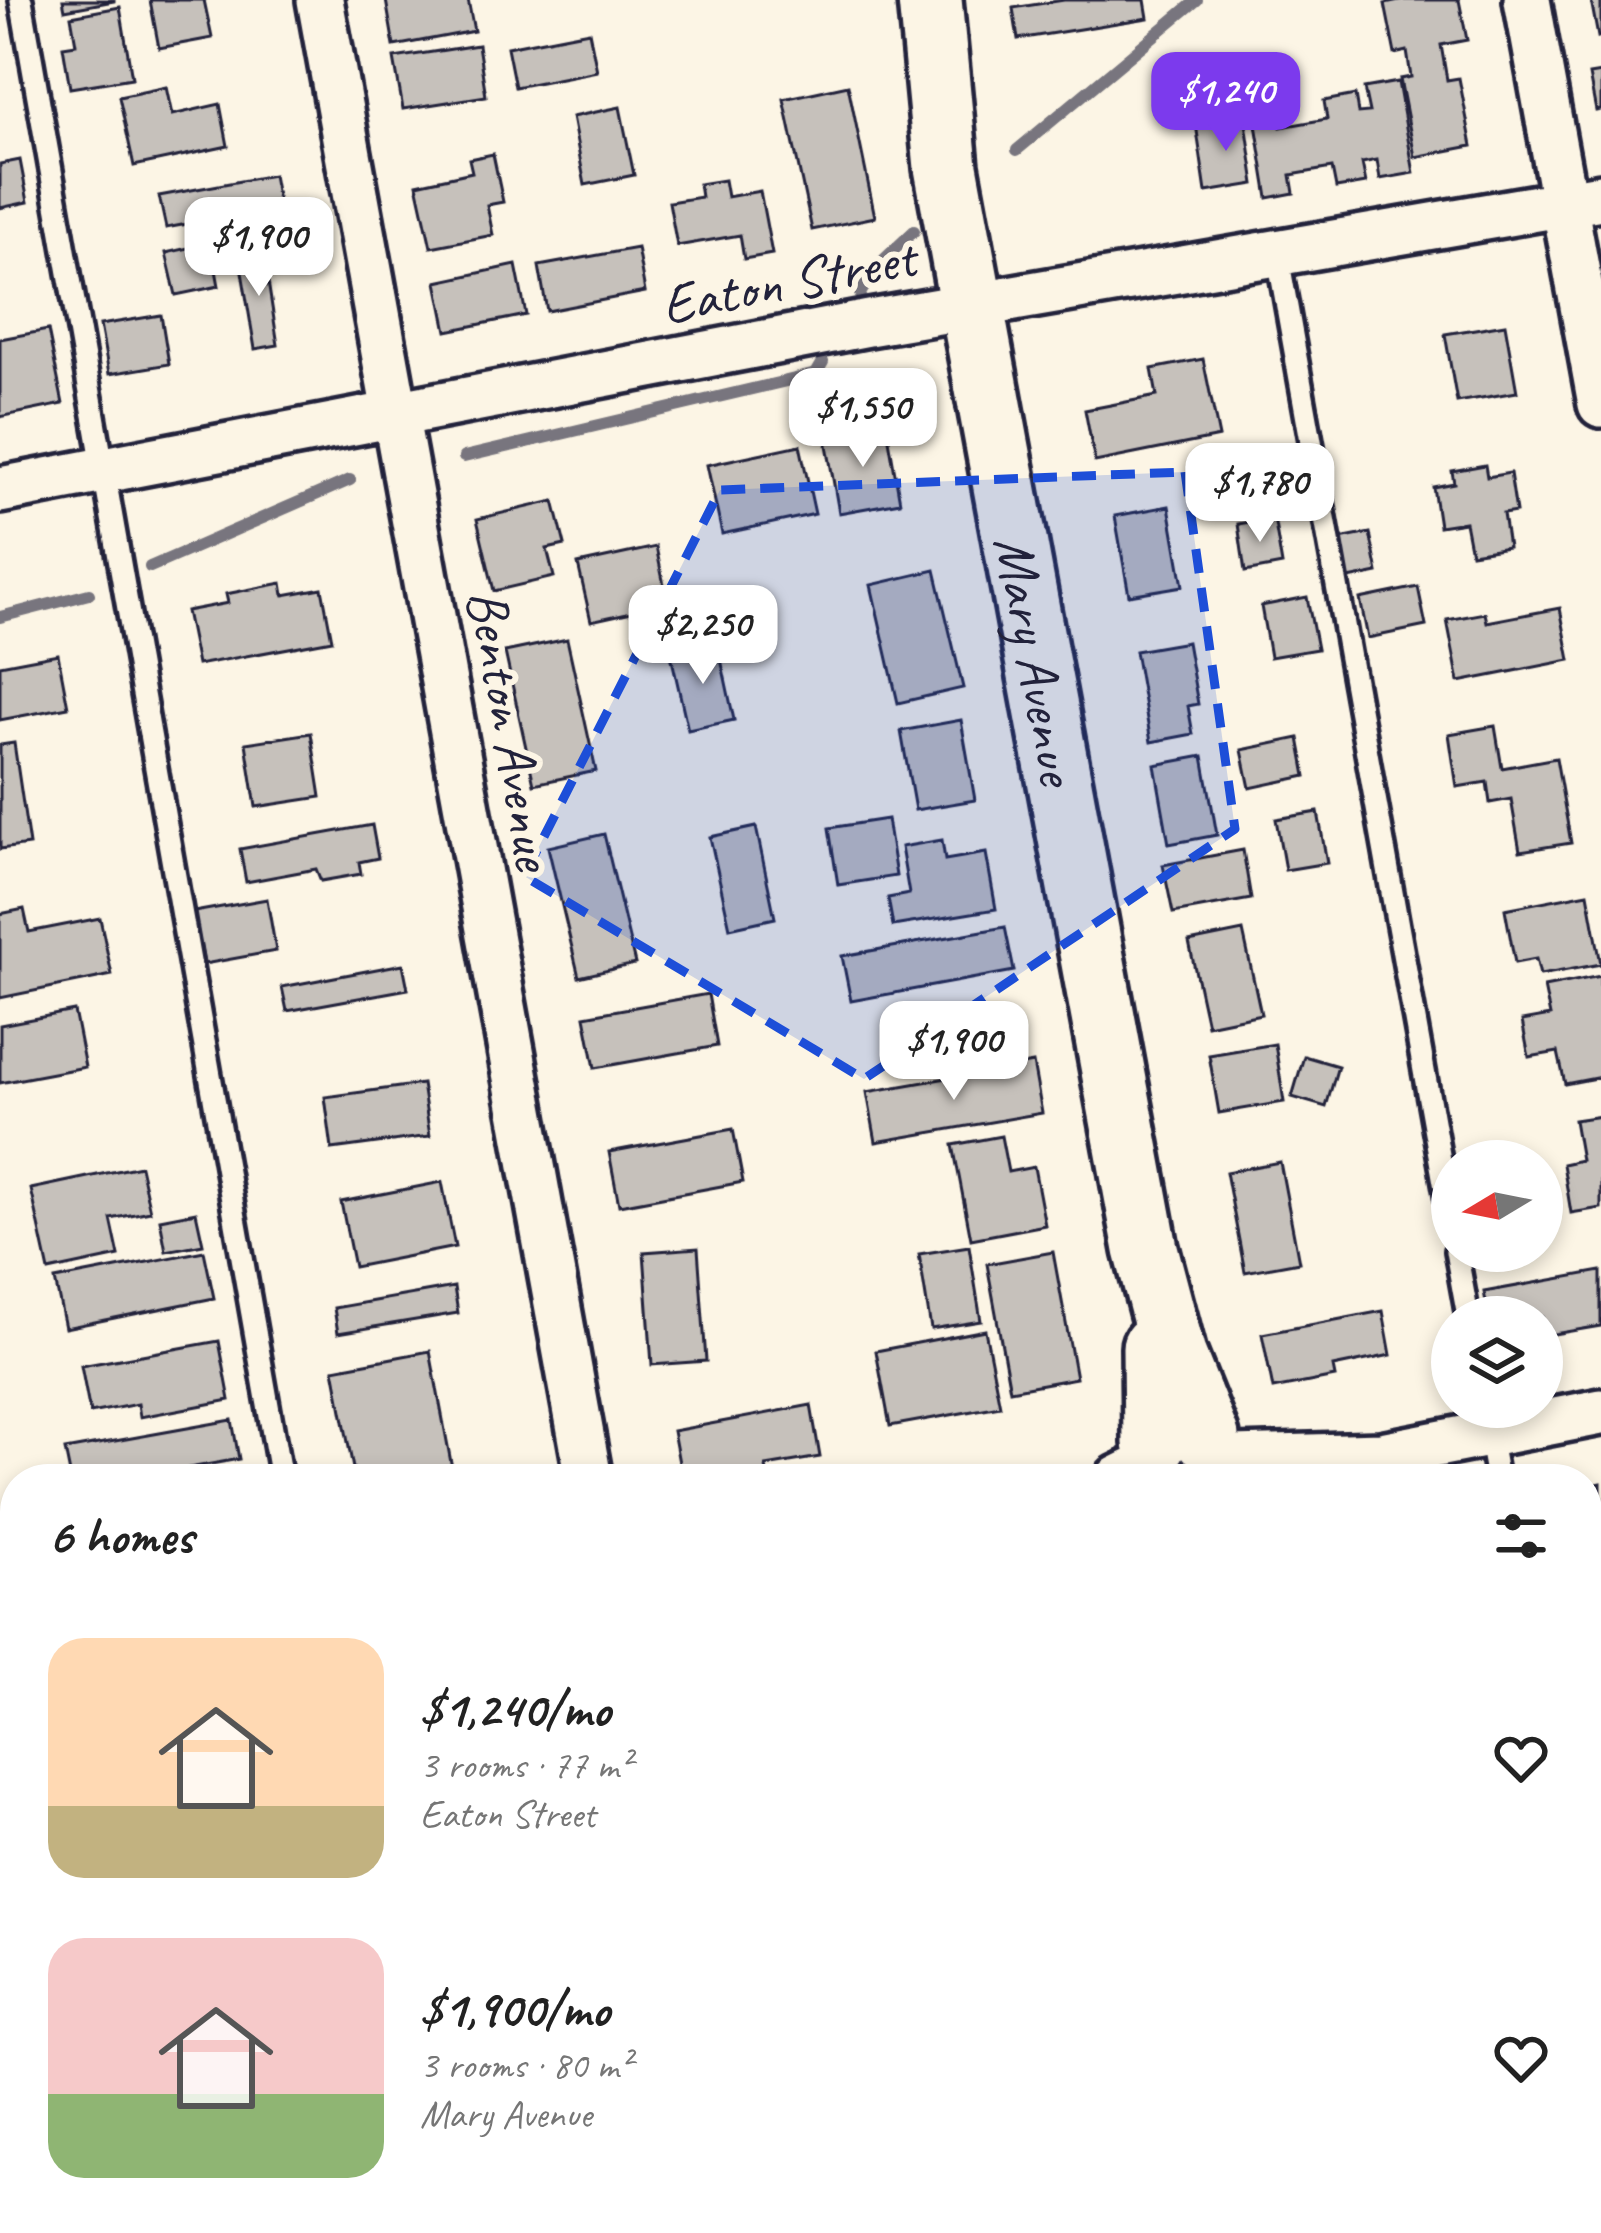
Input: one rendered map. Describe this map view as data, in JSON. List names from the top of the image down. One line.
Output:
{"streets":{"street":["Eaton Street","Mary Avenue","Benton Avenue"]},"crossings":[["Eaton Street","Mary Avenue"],["Eaton Street","Benton Avenue"]],"north":"left","page":{"price":["$1,240","$1,900","$1,550","$1,780","$2,250","$1,900"],"heading":"6 homes","list":[{"name":"$1,240/mo","note":"3 rooms · 77 m² · Eaton Street"},{"name":"$1,900/mo","note":"3 rooms · 80 m² · Mary Avenue"}]}}
